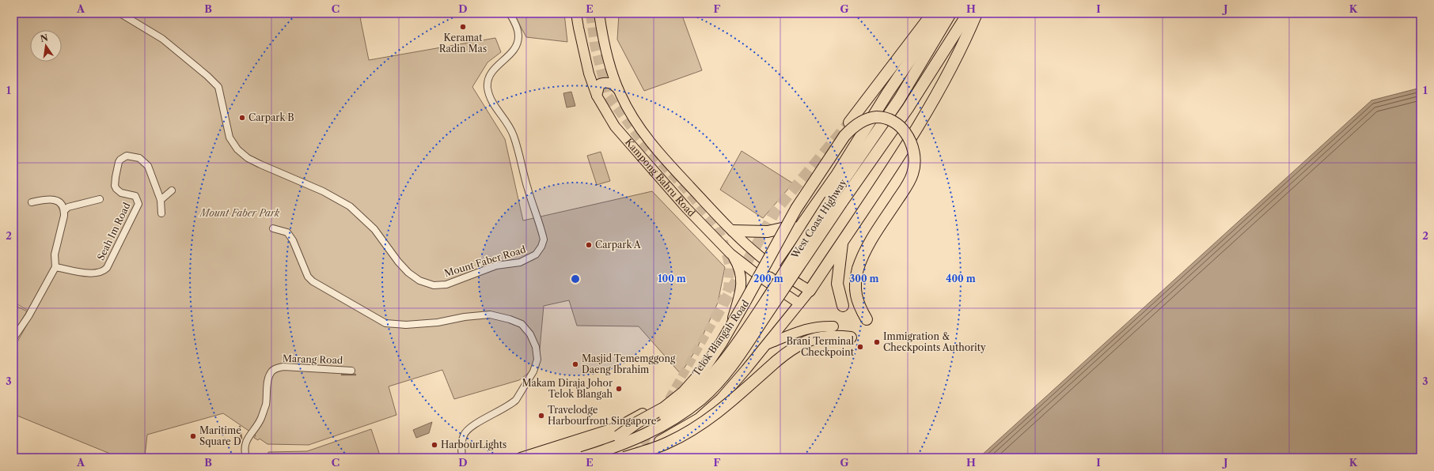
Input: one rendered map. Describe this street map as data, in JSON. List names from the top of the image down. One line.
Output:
{"streets":{"highway":["West Coast Highway"],"main road":["Kampong Bahru Road","Telok Blangah Road"],"street":["Seah Im Road","Mount Faber Road","Marang Road"]},"crossings":[["Kampong Bahru Road","Telok Blangah Road"]],"parks":["Mount Faber Park"],"places":["Keramat Radin Mas","Carpark B","Carpark A","Immigration & Checkpoints Authority","Brani Terminal Checkpoint","Masjid Tememggong Daeng Ibrahim","Makam Diraja Johor Telok Blangah","Travelodge Harbourfront Singapore","Maritime Square D","HarbourLights"],"north":"top","grid":{"columns":["A","B","C","D","E","F","G","H","I","J","K"],"rows":["1","2","3"]},"rings":["100 m","200 m","300 m","400 m"]}
